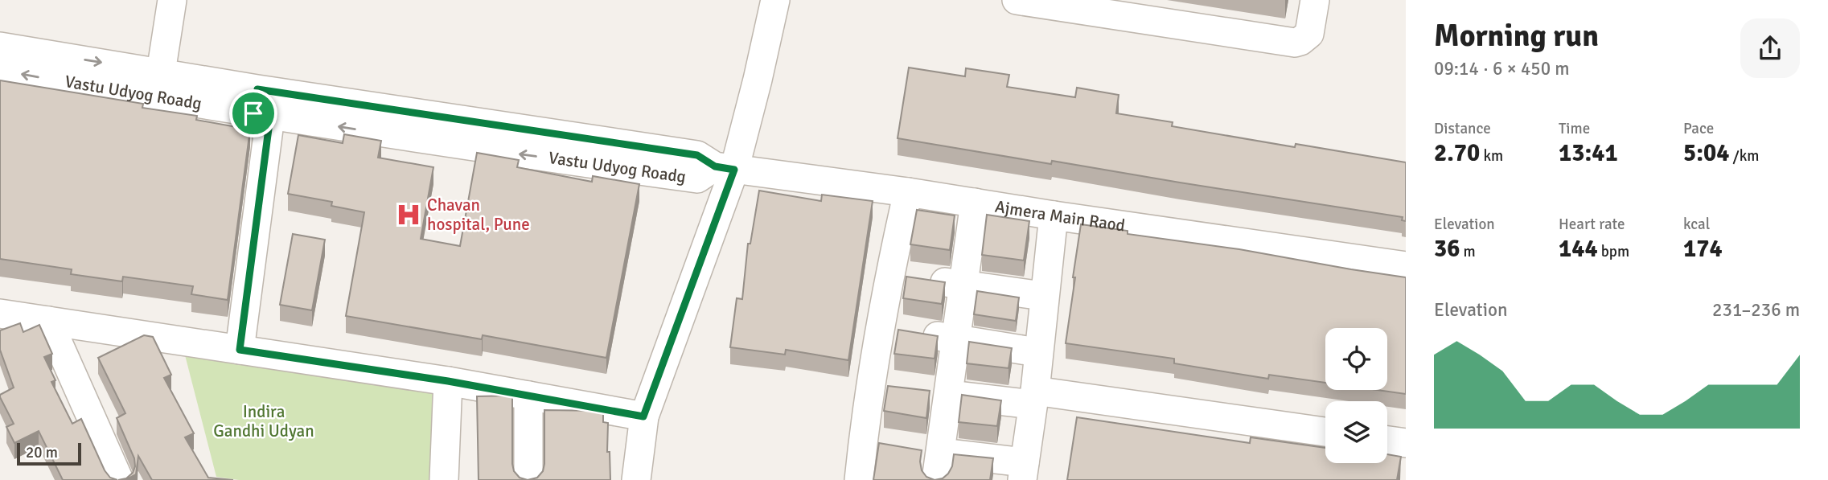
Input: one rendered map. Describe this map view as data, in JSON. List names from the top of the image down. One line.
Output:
{"streets":{"street":["Vastu Udyog Roadg","Ajmera Main Raod"]},"crossings":[["Vastu Udyog Roadg","Ajmera Main Raod"]],"parks":["Indira Gandhi Udyan"],"places":{"hospital":["Chavan hospital, Pune"]},"scale_bar":"20 m","page":{"heading":["Morning run","09:14 · 6 × 450 m"],"stats":[["Distance","2.70 km"],["Time","13:41"],["Pace","5:04 /km"],["Elevation","36 m"],["Heart rate","144 bpm"],["kcal","174"]],"chart":["Elevation","231–236 m"],"scale":"20 m"}}
